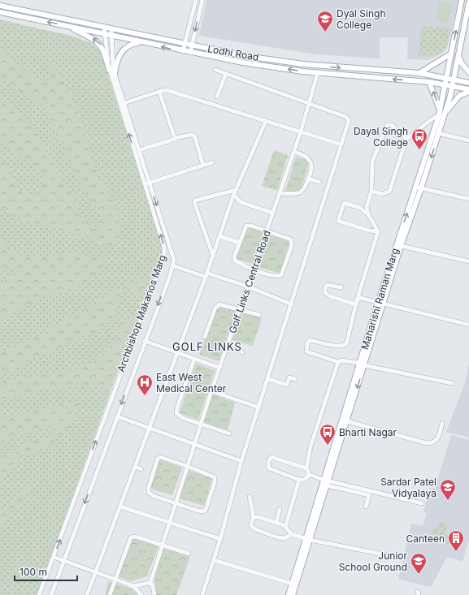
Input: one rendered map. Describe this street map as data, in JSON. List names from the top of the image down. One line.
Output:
{"streets":{"main road":["Lodhi Road","Maharishi Raman Marg"],"street":["Golf Links Central Road","Archbishop Makarios Marg"]},"crossings":[["Lodhi Road","Golf Links Central Road"],["Lodhi Road","Maharishi Raman Marg"],["Lodhi Road","Archbishop Makarios Marg"]],"districts":["GOLF LINKS"],"places":{"school or university":["Dyal Singh College","Sardar Patel Vidyalaya","Junior School Ground"],"bus stop":["Dayal Singh College","Bharti Nagar"],"hospital":["East West Medical Center"],"building":["Canteen"]},"scale_bar":"100 m"}
